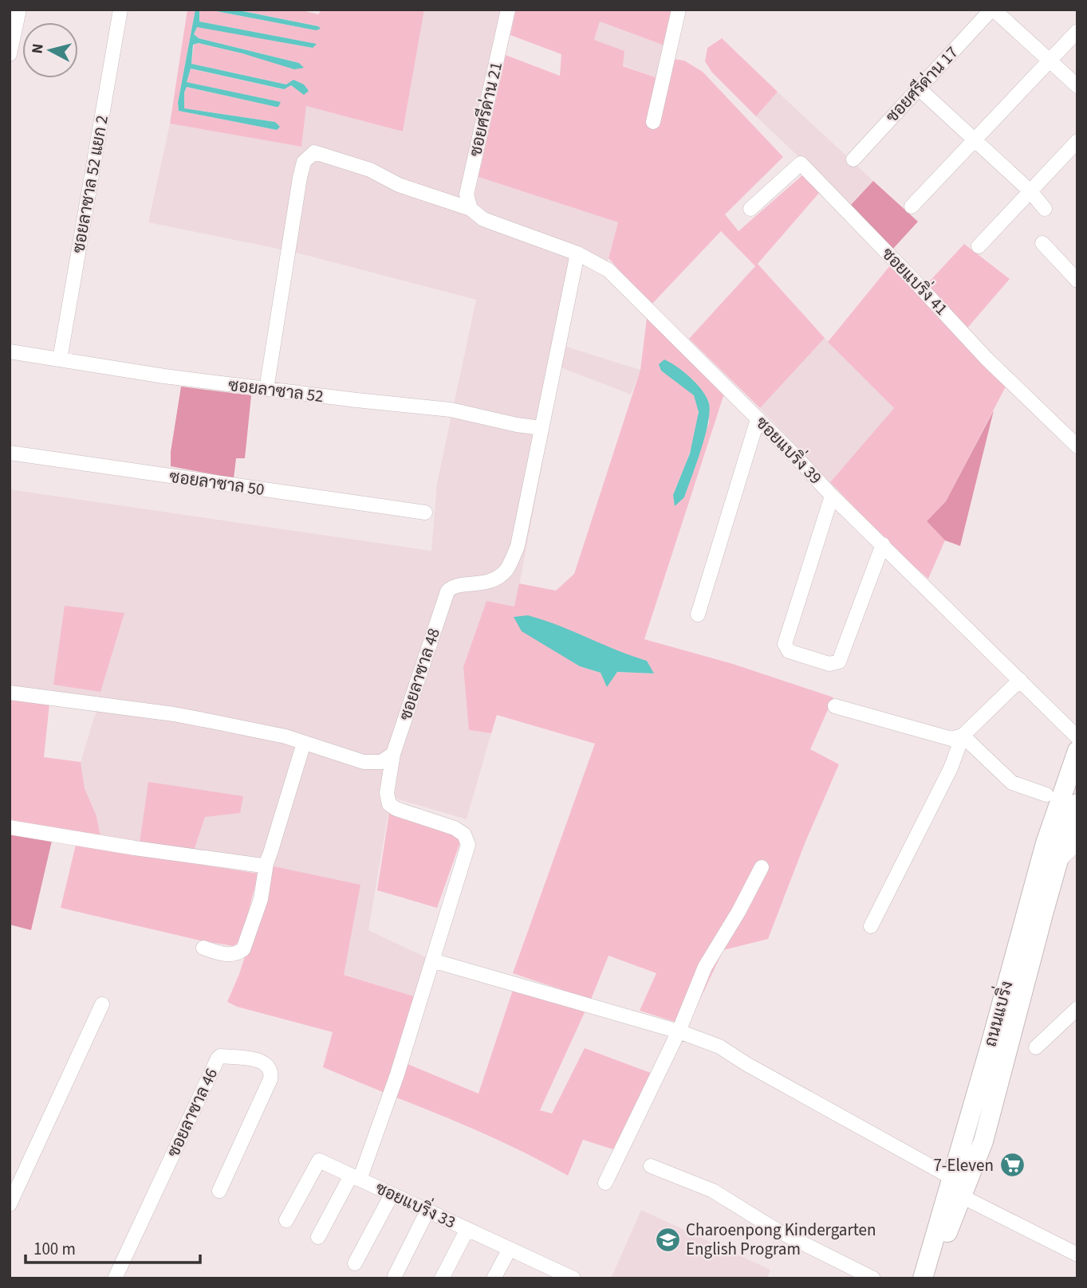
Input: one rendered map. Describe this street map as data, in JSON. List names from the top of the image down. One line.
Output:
{"streets":{"main road":["ถนนแบริ่ง"],"street":["ซอยศรีด่าน 17","ซอยศรีด่าน 21","ซอยลาซาล 52 แยก 2","ซอยแบริ่ง 41","ซอยลาซาล 52","ซอยแบริ่ง 39","ซอยลาซาล 50","ซอยลาซาล 48","ซอยลาซาล 46","ซอยแบริ่ง 33"]},"crossings":[["ซอยศรีด่าน 21","ซอยแบริ่ง 39"],["ซอยลาซาล 52 แยก 2","ซอยลาซาล 52"],["ซอยลาซาล 52","ซอยแบริ่ง 39"],["ซอยลาซาล 52","ซอยลาซาล 48"],["ซอยแบริ่ง 39","ซอยลาซาล 48"]],"places":{"supermarket":["7-Eleven"],"school or university":["Charoenpong Kindergarten English Program"]},"scale_bar":"100 m","north":"left"}
